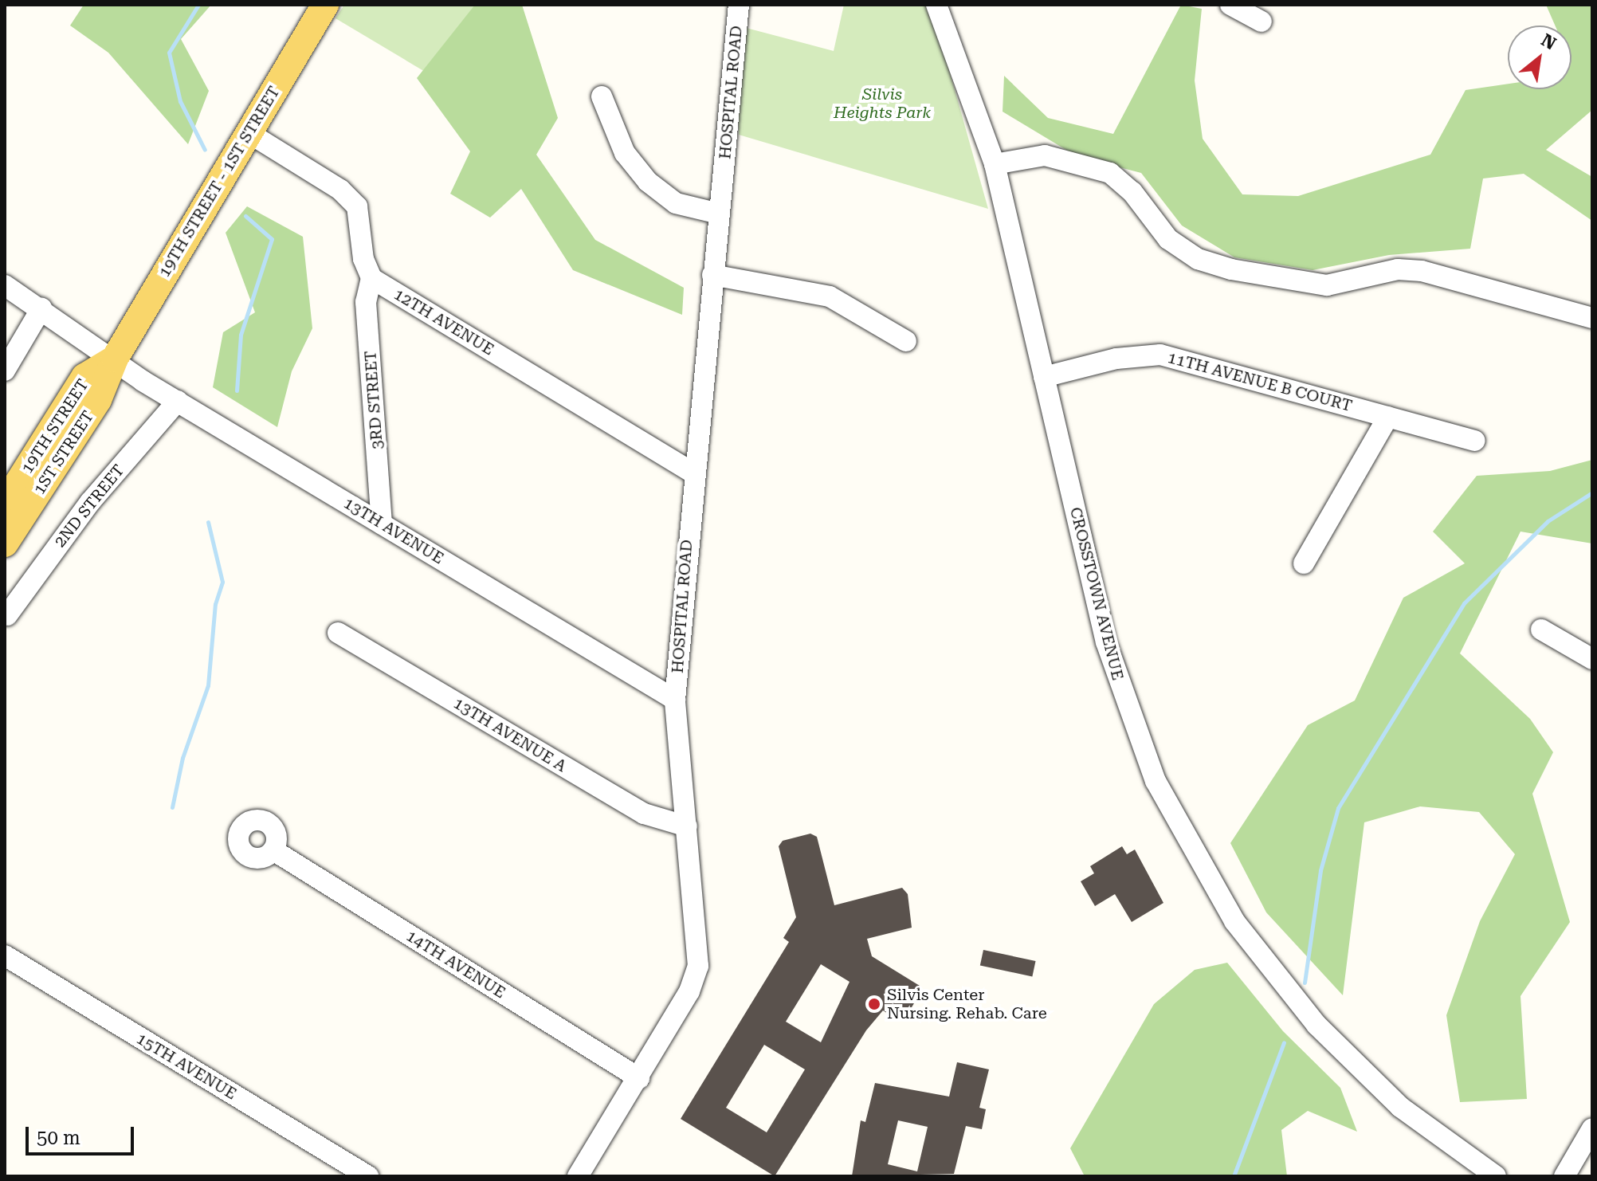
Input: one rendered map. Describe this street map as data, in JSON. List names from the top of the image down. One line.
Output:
{"streets":{"main road":["19TH STREET - 1ST STREET","19TH STREET","1ST STREET"],"street":["HOSPITAL ROAD","12TH AVENUE","11TH AVENUE B COURT","3RD STREET","2ND STREET","13TH AVENUE","CROSSTOWN AVENUE","13TH AVENUE A","14TH AVENUE","15TH AVENUE"]},"crossings":[["HOSPITAL ROAD","12TH AVENUE"],["HOSPITAL ROAD","13TH AVENUE"],["HOSPITAL ROAD","13TH AVENUE A"],["HOSPITAL ROAD","14TH AVENUE"],["19TH STREET - 1ST STREET","19TH STREET"],["19TH STREET - 1ST STREET","1ST STREET"],["19TH STREET - 1ST STREET","13TH AVENUE"],["12TH AVENUE","3RD STREET"],["11TH AVENUE B COURT","CROSSTOWN AVENUE"],["3RD STREET","13TH AVENUE"],["19TH STREET","1ST STREET"],["19TH STREET","13TH AVENUE"],["1ST STREET","13TH AVENUE"],["2ND STREET","13TH AVENUE"]],"parks":["Silvis Heights Park"],"places":["Silvis Center Nursing. Rehab. Care"],"scale_bar":"50 m","north":"top right"}
